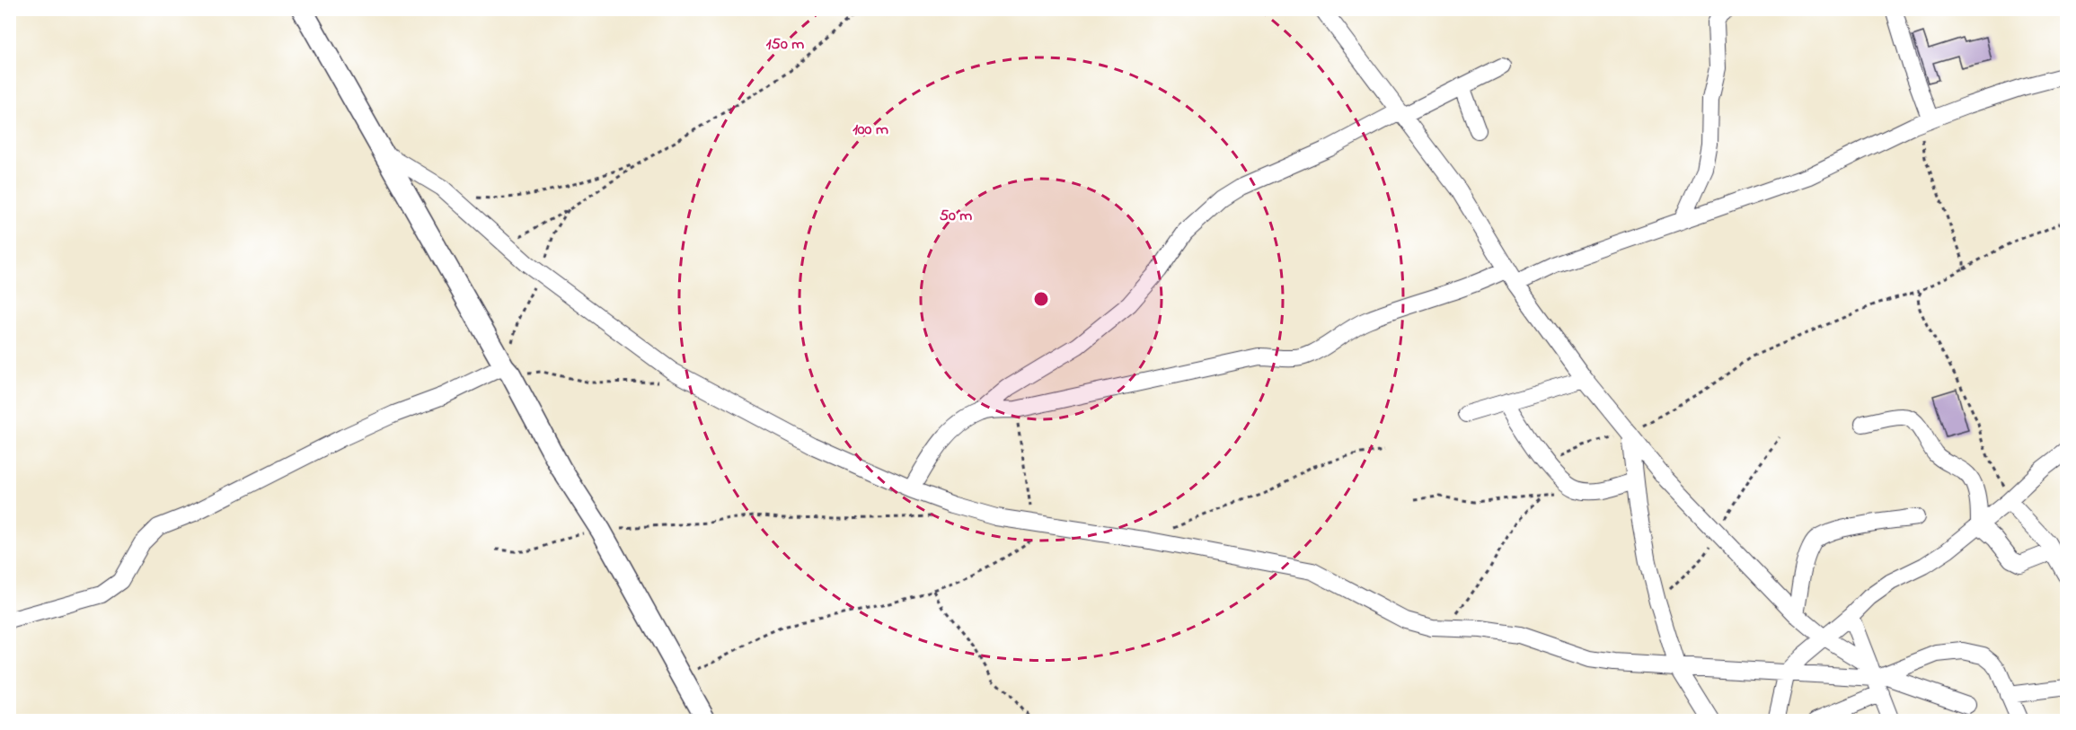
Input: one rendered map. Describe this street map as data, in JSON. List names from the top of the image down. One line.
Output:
{"rings":["150 m","100 m","50 m"]}
